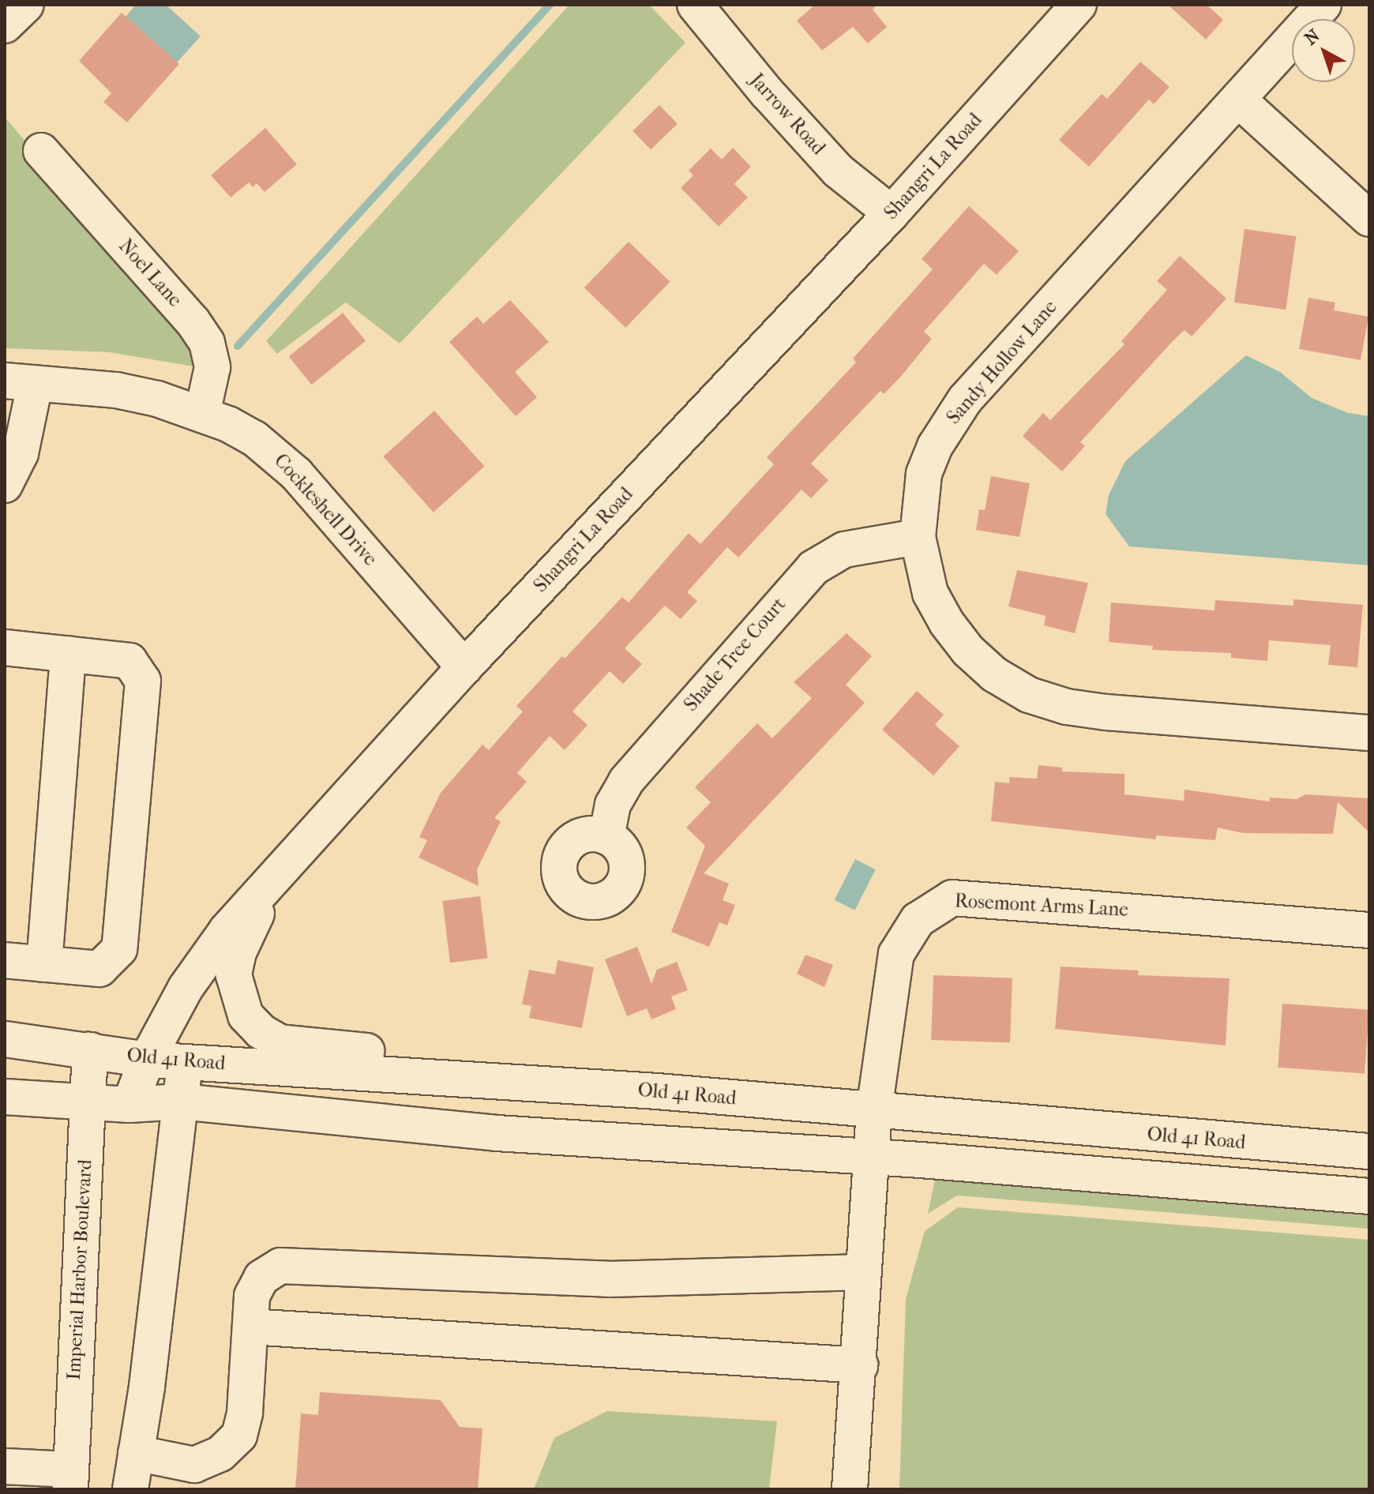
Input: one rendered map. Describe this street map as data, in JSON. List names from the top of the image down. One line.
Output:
{"streets":{"street":["Jarrow Road","Shangri La Road","Noel Lane","Sandy Hollow Lane","Cockleshell Drive","Shade Tree Court","Rosemont Arms Lane","Old 41 Road","Imperial Harbor Boulevard"]},"crossings":[["Jarrow Road","Shangri La Road"],["Shangri La Road","Cockleshell Drive"],["Shangri La Road","Old 41 Road"],["Noel Lane","Cockleshell Drive"],["Sandy Hollow Lane","Shade Tree Court"],["Rosemont Arms Lane","Old 41 Road"],["Old 41 Road","Imperial Harbor Boulevard"]],"north":"top left"}
